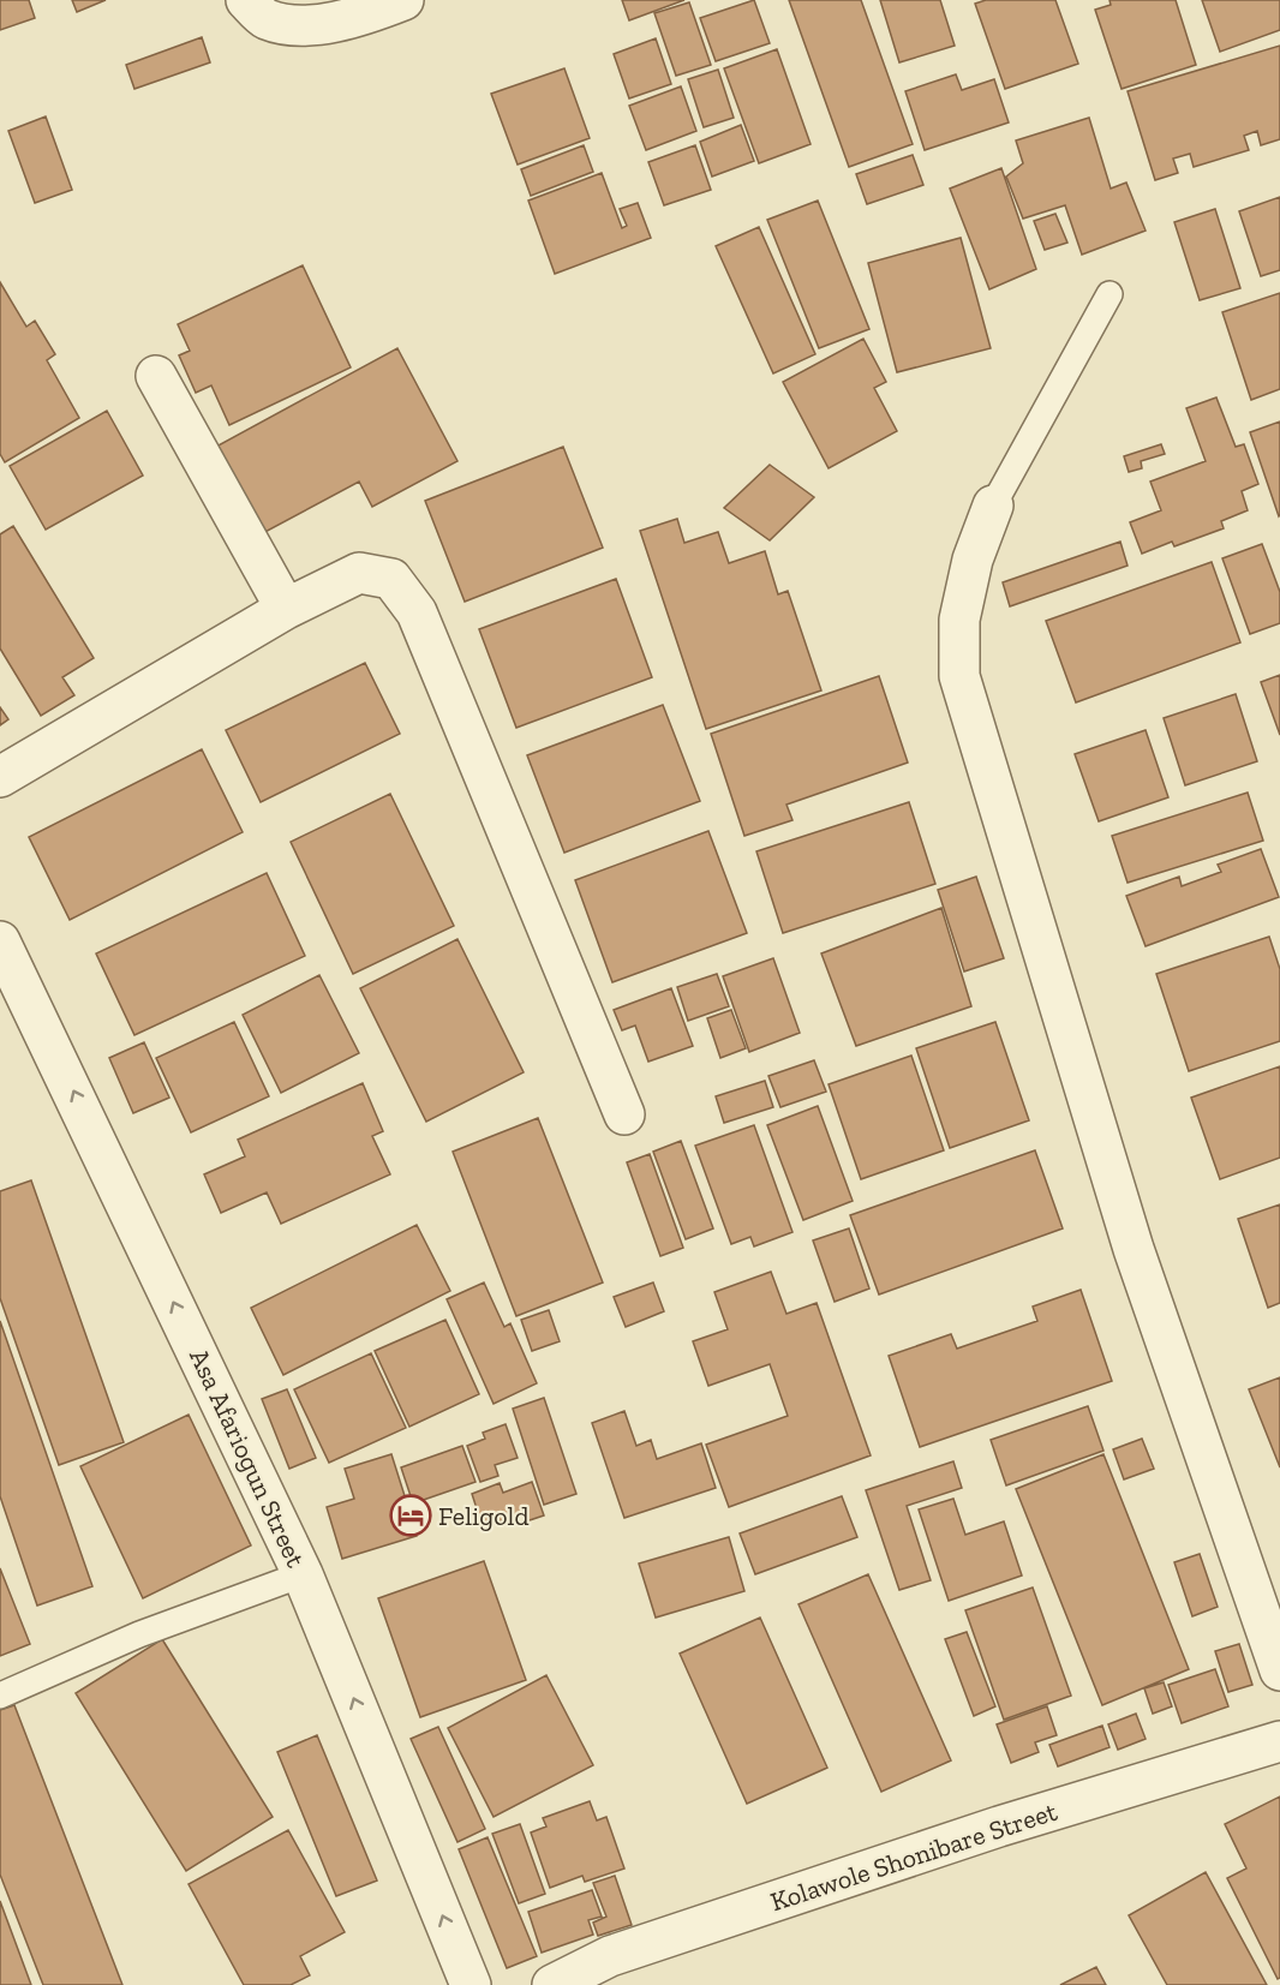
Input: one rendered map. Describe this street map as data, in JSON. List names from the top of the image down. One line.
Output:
{"streets":{"street":["Asa Afariogun Street","Kolawole Shonibare Street"]},"one_way":["Asa Afariogun Street"],"places":{"hotel":["Feligold"]}}
